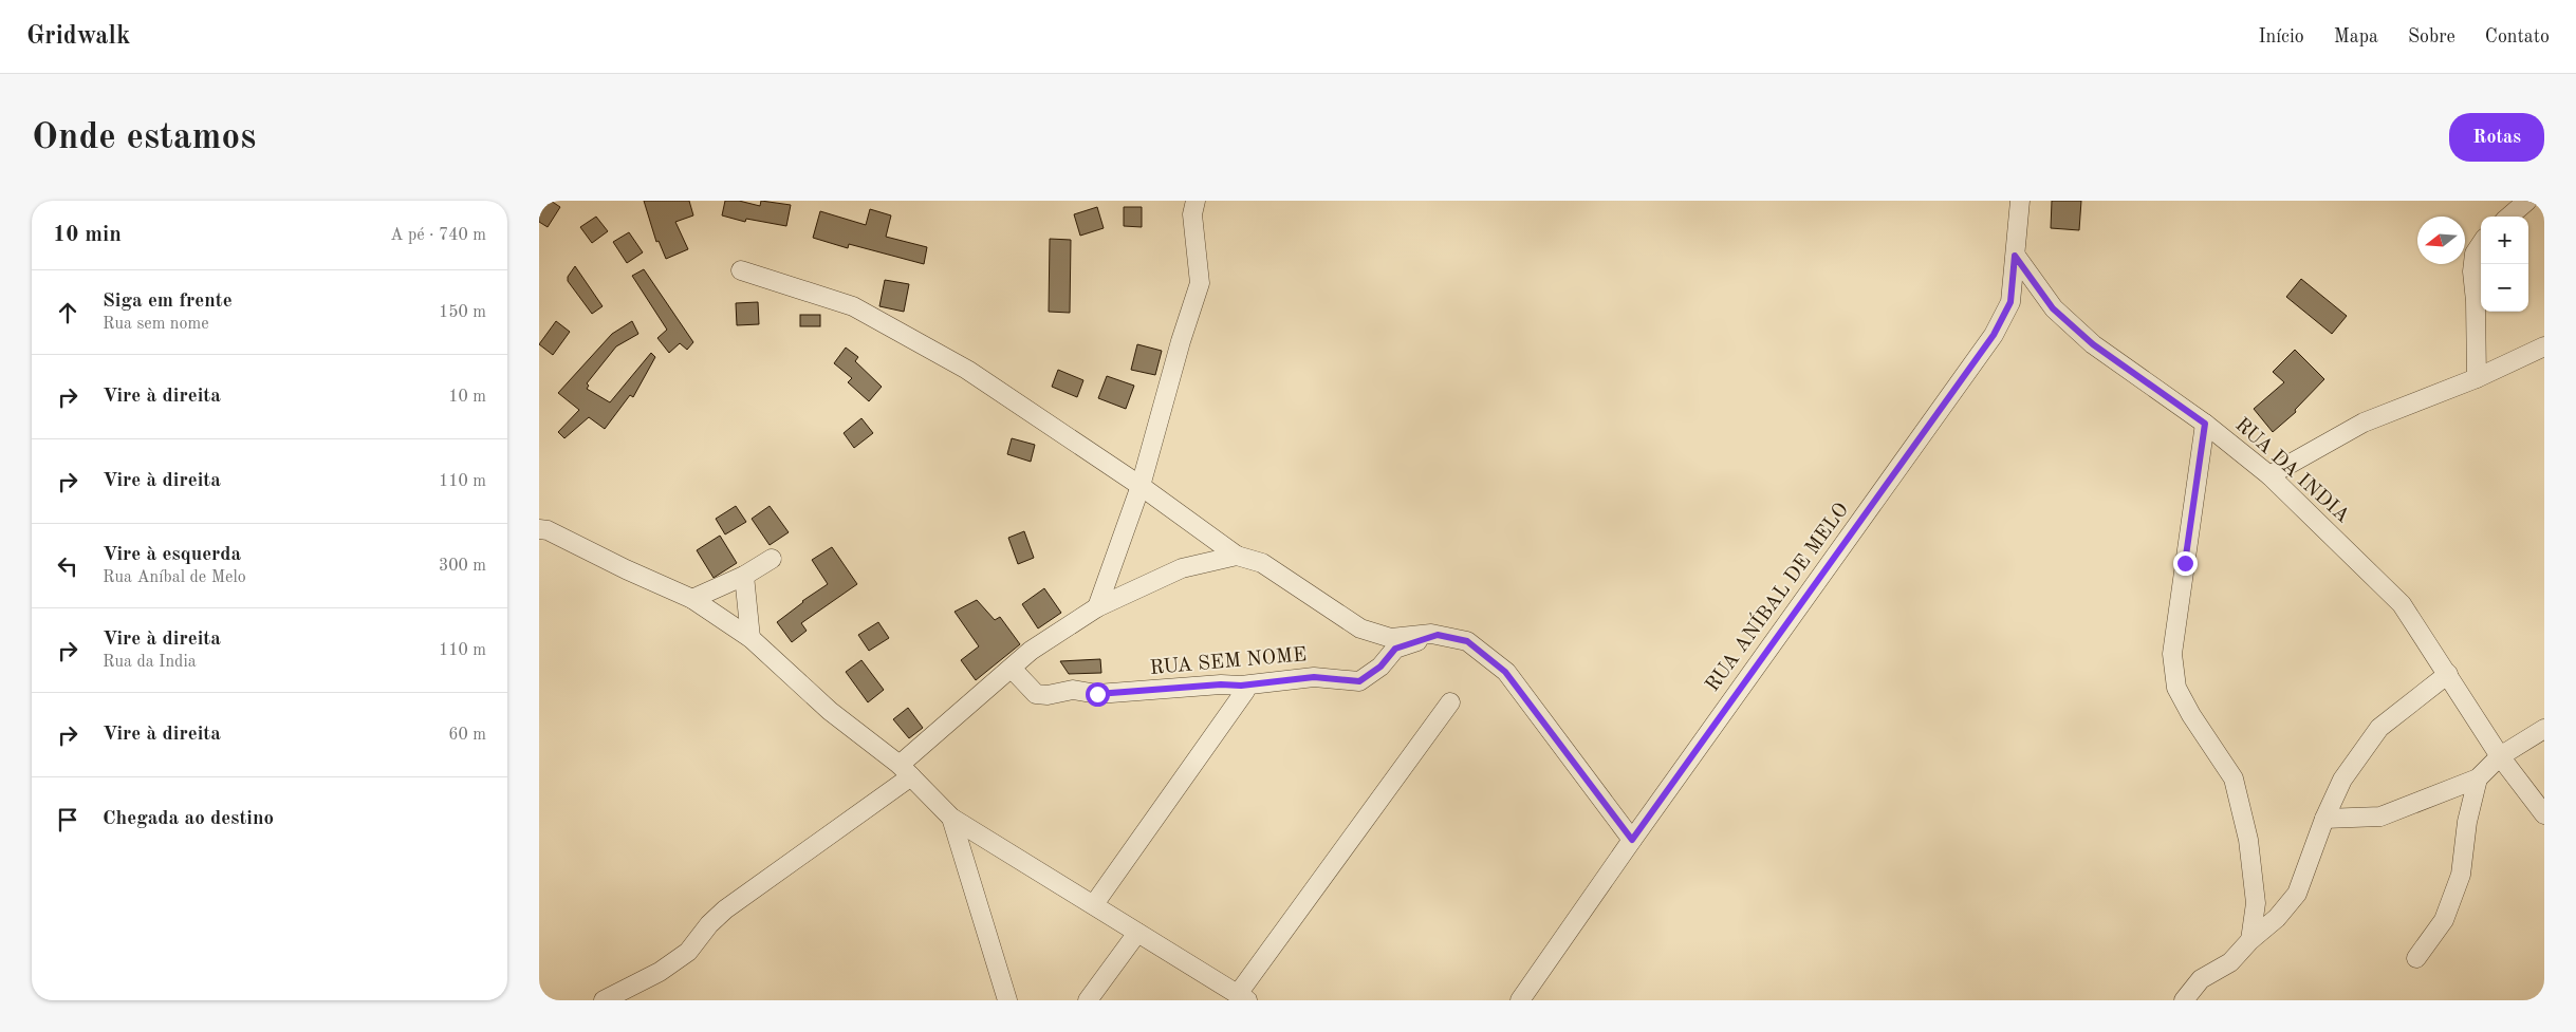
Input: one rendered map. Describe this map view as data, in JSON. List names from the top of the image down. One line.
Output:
{"streets":{"street":["RUA DA INDIA","RUA ANÍBAL DE MELO","RUA SEM NOME"]},"crossings":[["RUA DA INDIA","RUA ANÍBAL DE MELO"]],"north":"left","page":{"header":"Gridwalk","nav":["Início","Mapa","Sobre","Contato"],"buttons":"Rotas","title":"Onde estamos","heading":["10 min","A pé · 740 m"],"map_buttons":["+","−"],"list":[["Siga em frente","Rua sem nome","150 m"],["Vire à direita","10 m"],["Vire à direita","110 m"],["Vire à esquerda","Rua Aníbal de Melo","300 m"],["Vire à direita","Rua da India","110 m"],["Vire à direita","60 m"],"Chegada ao destino"]}}
